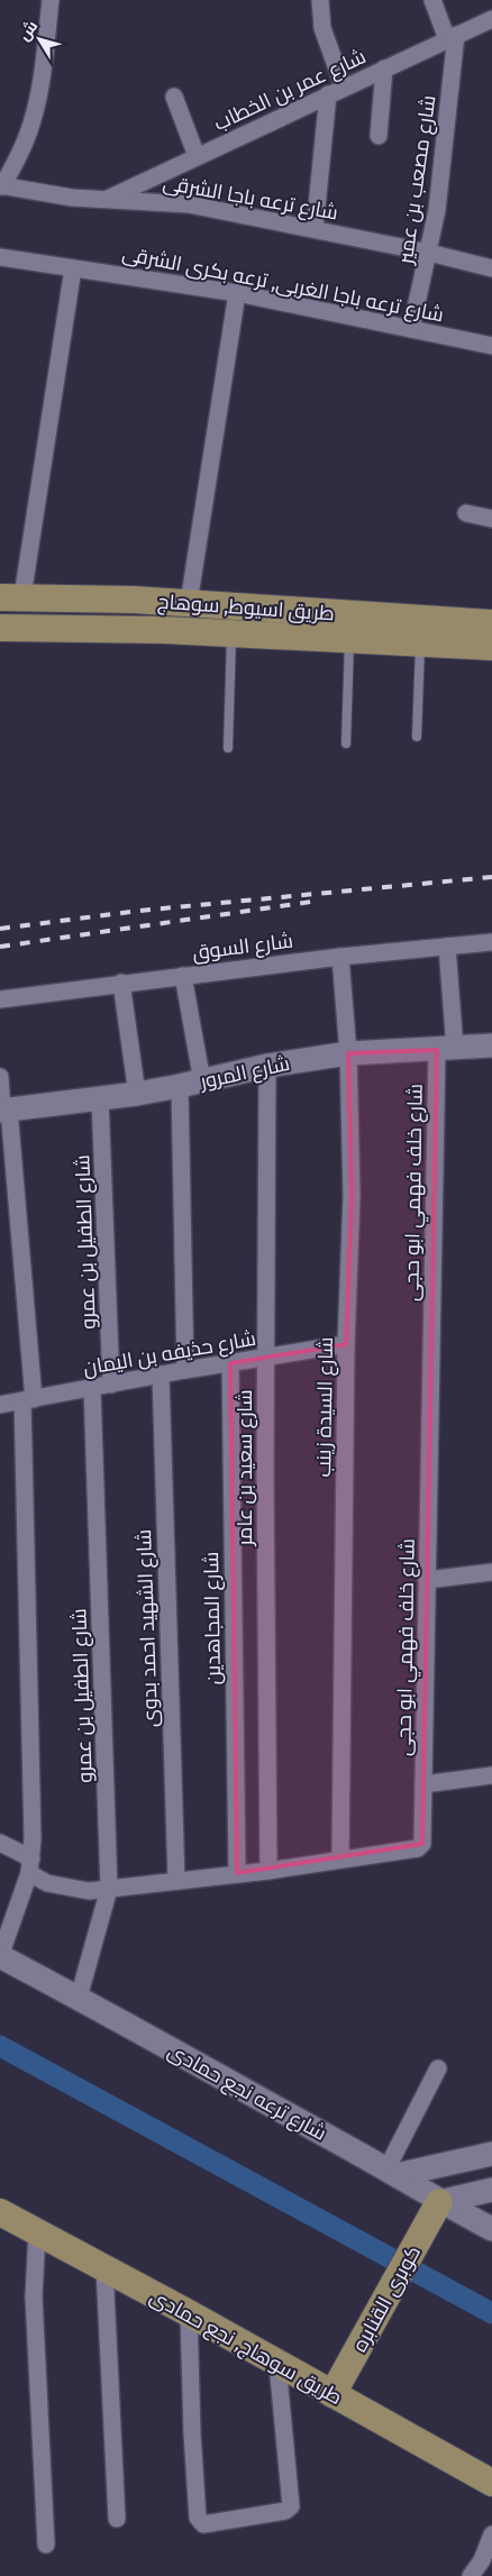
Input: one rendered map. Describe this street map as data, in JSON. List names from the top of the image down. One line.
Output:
{"streets":{"main road":["طريق اسيوط, سوهاج","كوبرى القنابره","طريق سوهاج, نجع حمادى"],"street":["شارع عمر بن الخطاب","شارع مصعب بن عمير","شارع ترعه باجا الشرقى","شارع ترعه باجا الغربى, ترعه بكرى الشرقى","شارع السوق","شارع المرور","شارع خلف فهمي ابو حجى","شارع الطفيل بن عمرو","شارع حذيفه بن اليمان","شارع السيدة زينب","شارع سعيد بن عامر","شارع المجاهدين","شارع الشهيد احمد بدوى","شارع ترعه نجع حمادى"]},"crossings":[["شارع عمر بن الخطاب","شارع مصعب بن عمير"],["شارع عمر بن الخطاب","شارع ترعه باجا الشرقى"],["شارع مصعب بن عمير","شارع ترعه باجا الشرقى"],["شارع مصعب بن عمير","شارع ترعه باجا الغربى, ترعه بكرى الشرقى"],["شارع السوق","شارع خلف فهمي ابو حجى"],["شارع السوق","شارع السيدة زينب"],["شارع المرور","شارع خلف فهمي ابو حجى"],["شارع المرور","شارع الطفيل بن عمرو"],["شارع المرور","شارع السيدة زينب"],["شارع المرور","شارع سعيد بن عامر"],["شارع خلف فهمي ابو حجى","شارع الطفيل بن عمرو"],["شارع خلف فهمي ابو حجى","شارع السيدة زينب"],["شارع خلف فهمي ابو حجى","شارع سعيد بن عامر"],["شارع خلف فهمي ابو حجى","شارع المجاهدين"],["شارع خلف فهمي ابو حجى","شارع الشهيد احمد بدوى"],["شارع الطفيل بن عمرو","شارع حذيفه بن اليمان"],["شارع الطفيل بن عمرو","شارع ترعه نجع حمادى"],["شارع حذيفه بن اليمان","شارع السيدة زينب"],["شارع حذيفه بن اليمان","شارع سعيد بن عامر"],["شارع حذيفه بن اليمان","شارع المجاهدين"],["شارع حذيفه بن اليمان","شارع الشهيد احمد بدوى"],["شارع ترعه نجع حمادى","كوبرى القنابره"],["كوبرى القنابره","طريق سوهاج, نجع حمادى"]],"north":"top left"}
